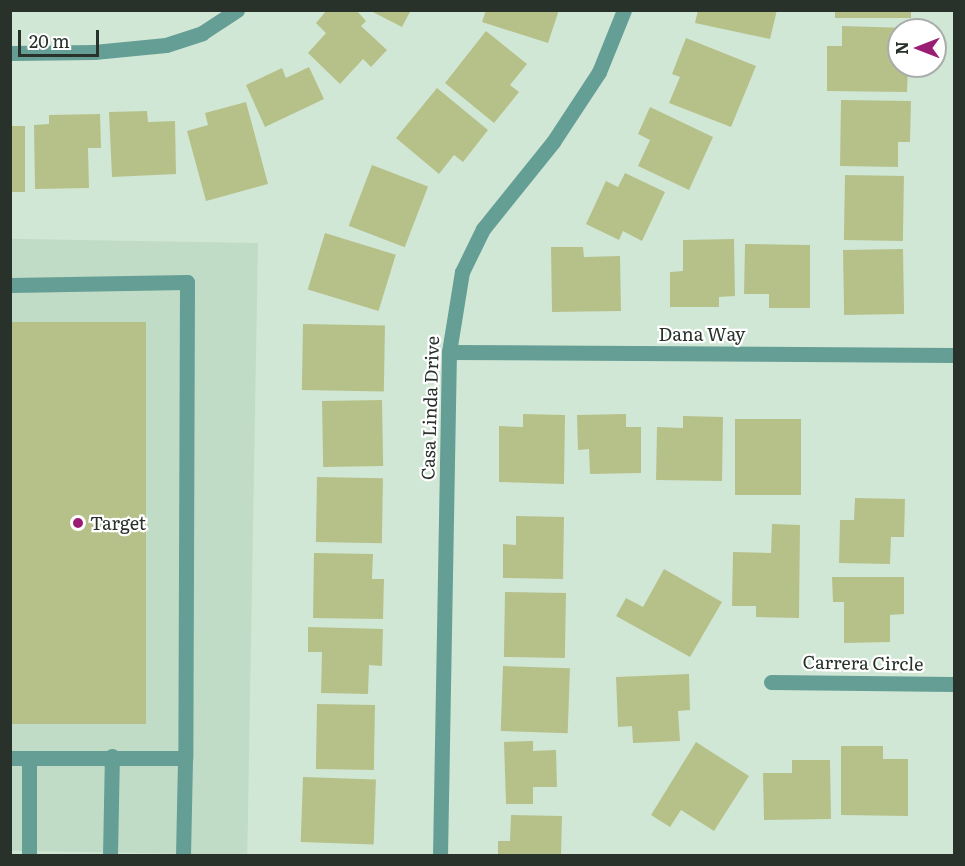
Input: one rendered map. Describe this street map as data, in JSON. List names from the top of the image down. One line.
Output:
{"streets":{"street":["Dana Way","Casa Linda Drive","Carrera Circle"]},"crossings":[["Dana Way","Casa Linda Drive"]],"places":["Target"],"scale_bar":"20 m","north":"left"}
